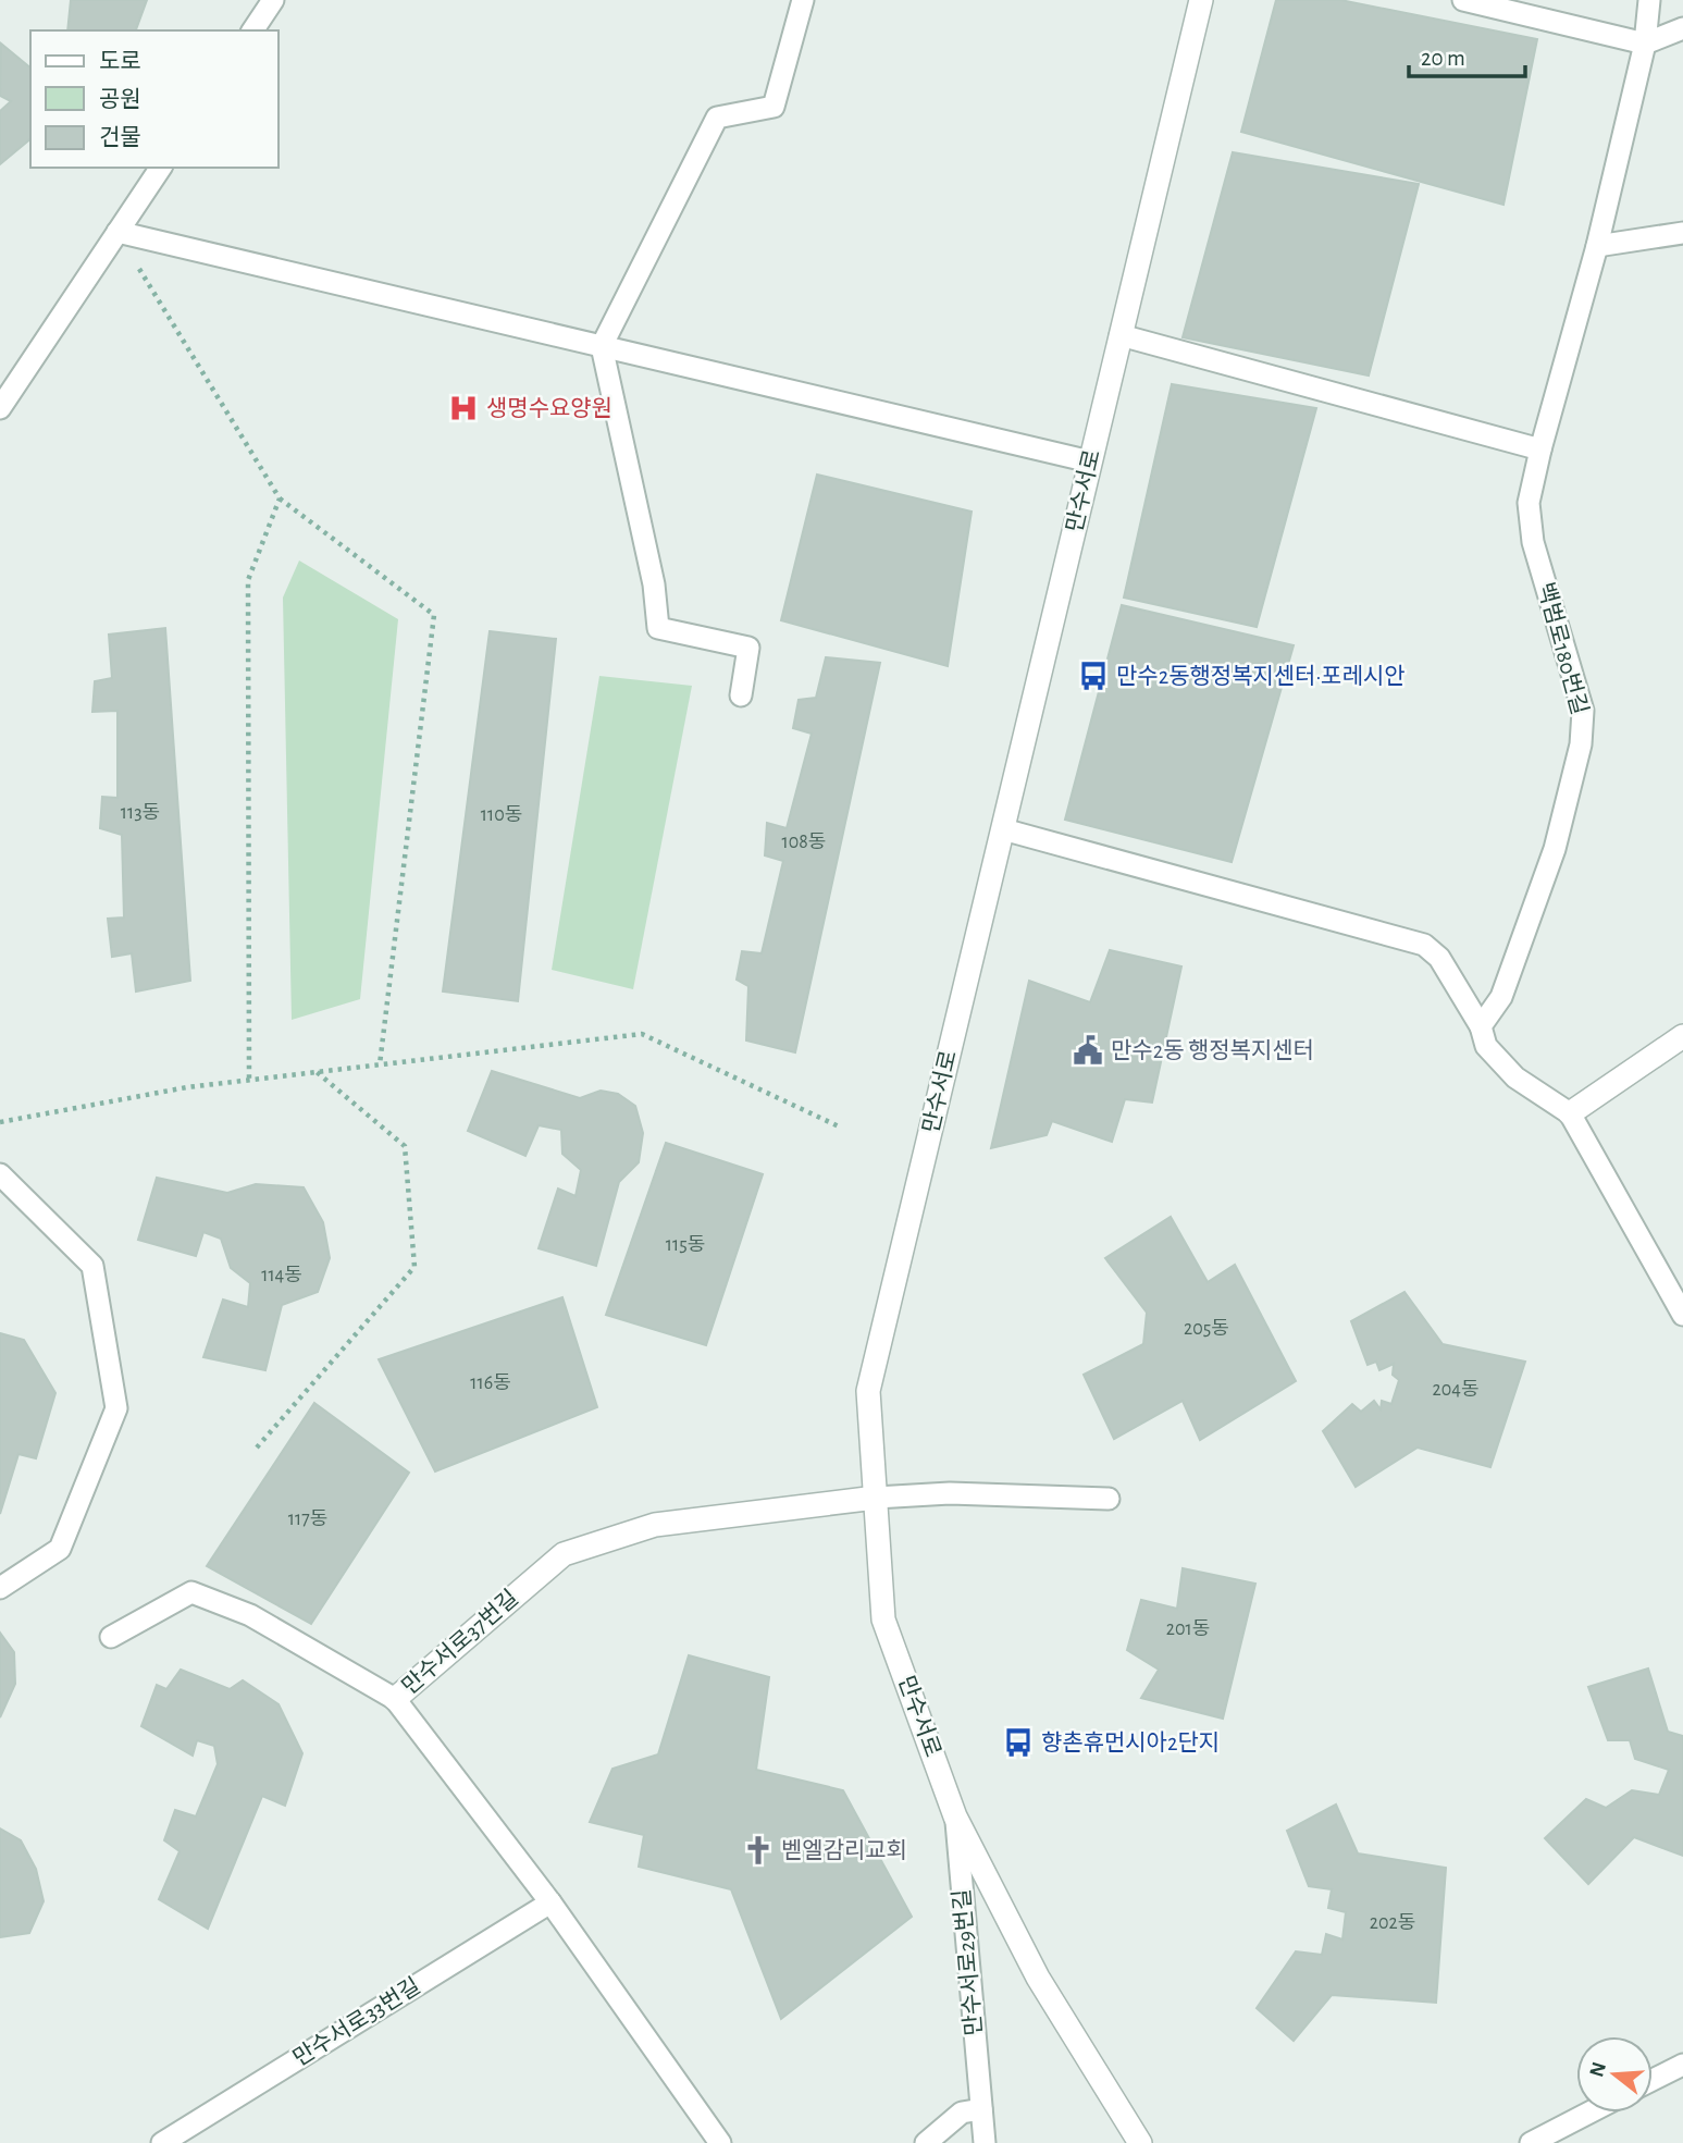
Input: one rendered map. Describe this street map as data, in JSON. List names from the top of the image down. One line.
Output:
{"streets":{"street":["만수서로","만수서로37번길"],"lane":["백범로180번길","만수서로29번길","만수서로33번길"]},"crossings":[["만수서로","만수서로37번길"],["만수서로","만수서로29번길"],["만수서로37번길","만수서로33번길"]],"places":{"hospital":["생명수요양원"],"bus stop":["만수2동행정복지센터·포레시안","향촌휴먼시아2단지"],"public building":["만수2동 행정복지센터"],"church":["벧엘감리교회"]},"house_numbers":["113동","110동","108동","115동","114동","205동","116동","204동","117동","201동","202동"],"legend":["도로","공원","건물"],"scale_bar":"20 m","north":"left"}
